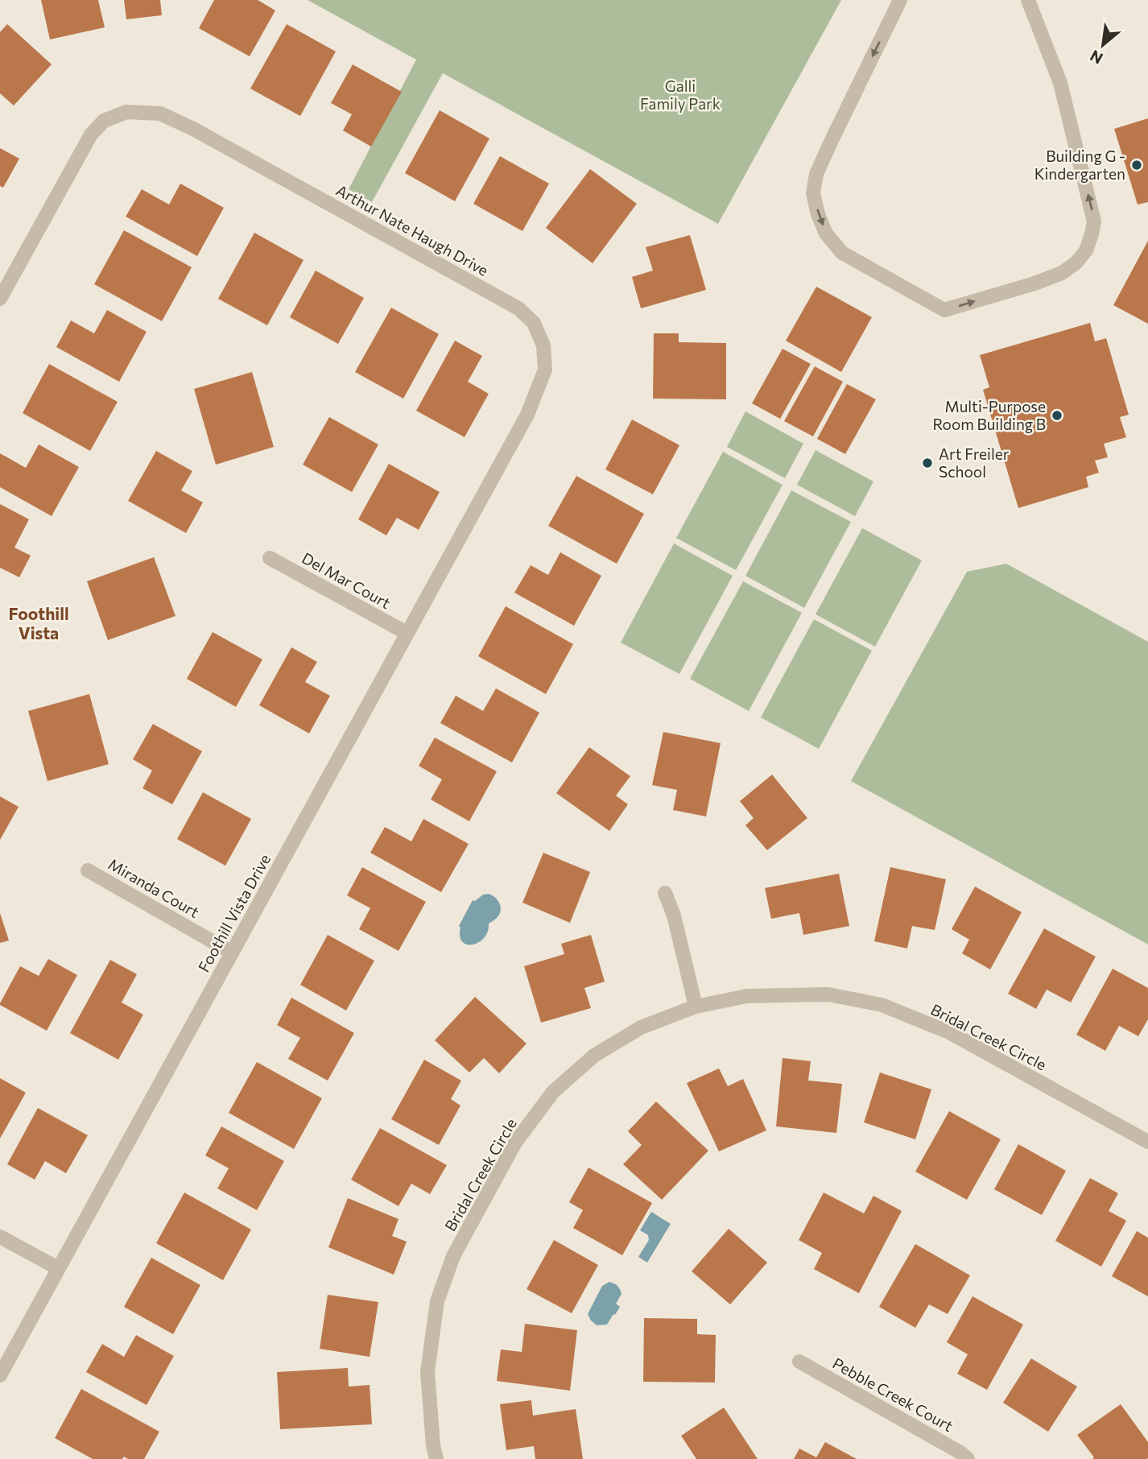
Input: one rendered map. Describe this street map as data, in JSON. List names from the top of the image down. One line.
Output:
{"streets":{"street":["Arthur Nate Haugh Drive","Del Mar Court","Miranda Court","Foothill Vista Drive","Bridal Creek Circle","Pebble Creek Court"]},"crossings":[["Arthur Nate Haugh Drive","Foothill Vista Drive"],["Del Mar Court","Foothill Vista Drive"],["Miranda Court","Foothill Vista Drive"]],"districts":["Foothill Vista"],"parks":["Galli Family Park"],"places":["Building G - Kindergarten","Multi-Purpose Room Building B","Art Freiler School"],"north":"bottom left"}
